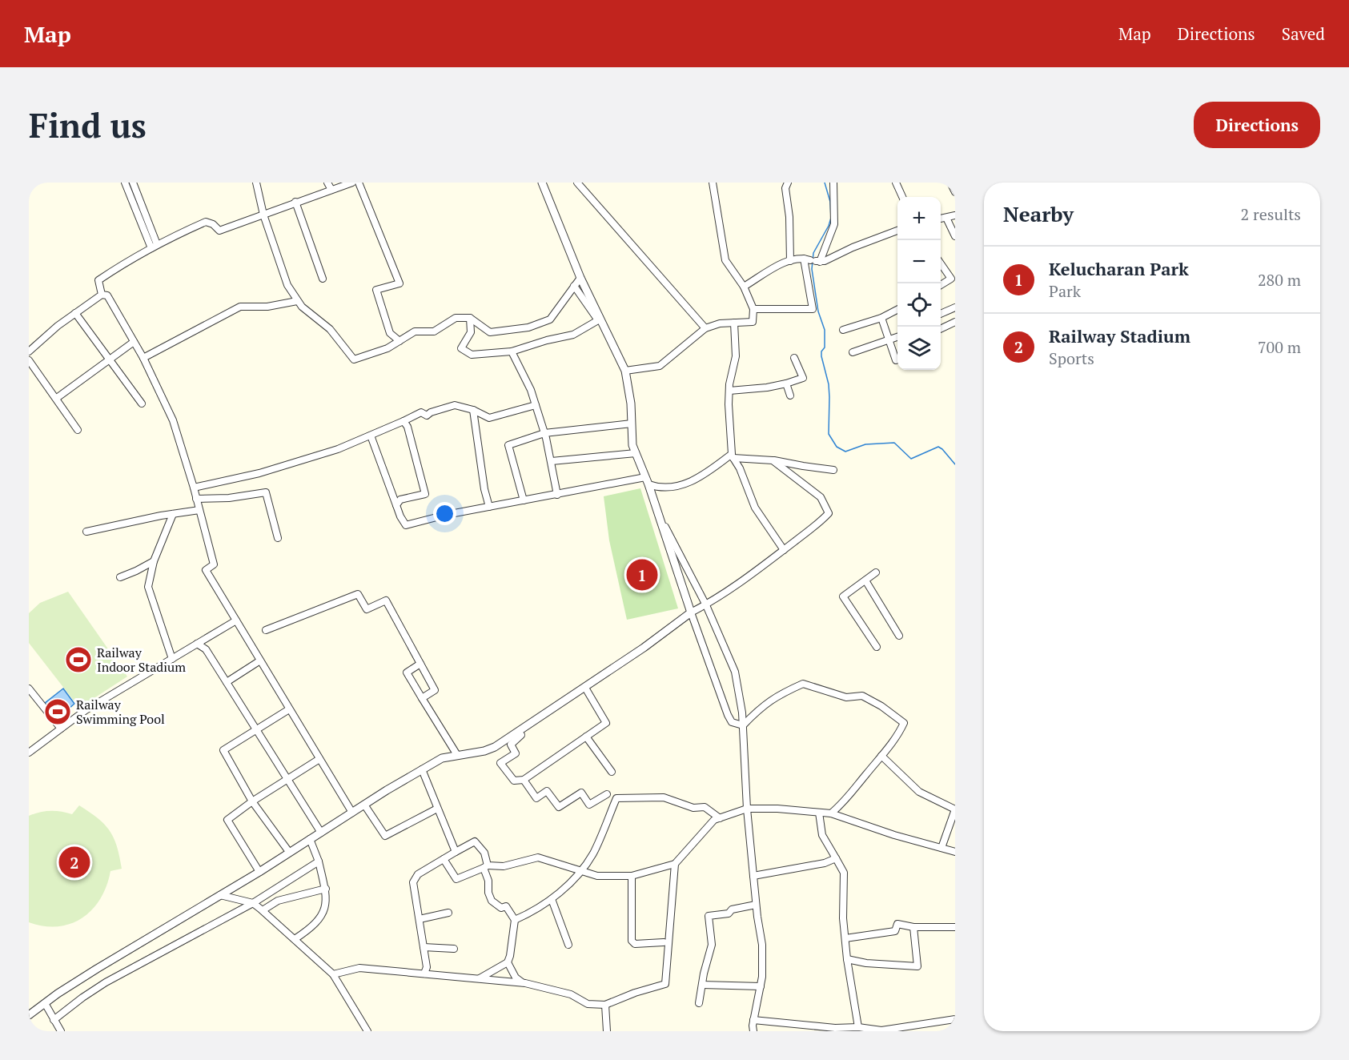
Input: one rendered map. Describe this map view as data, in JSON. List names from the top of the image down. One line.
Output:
{"places":{"sports":["Railway Indoor Stadium","Railway Swimming Pool"]},"page":{"header":"Map","nav":["Map","Directions","Saved"],"buttons":"Directions","title":"Find us","heading":["Nearby","2 results"],"map_buttons":["+","−"],"list":[{"mark":"1","name":"Kelucharan Park","note":"Park","value":"280 m"},{"mark":"2","name":"Railway Stadium","note":"Sports","value":"700 m"}],"pins":["1","2"]}}
